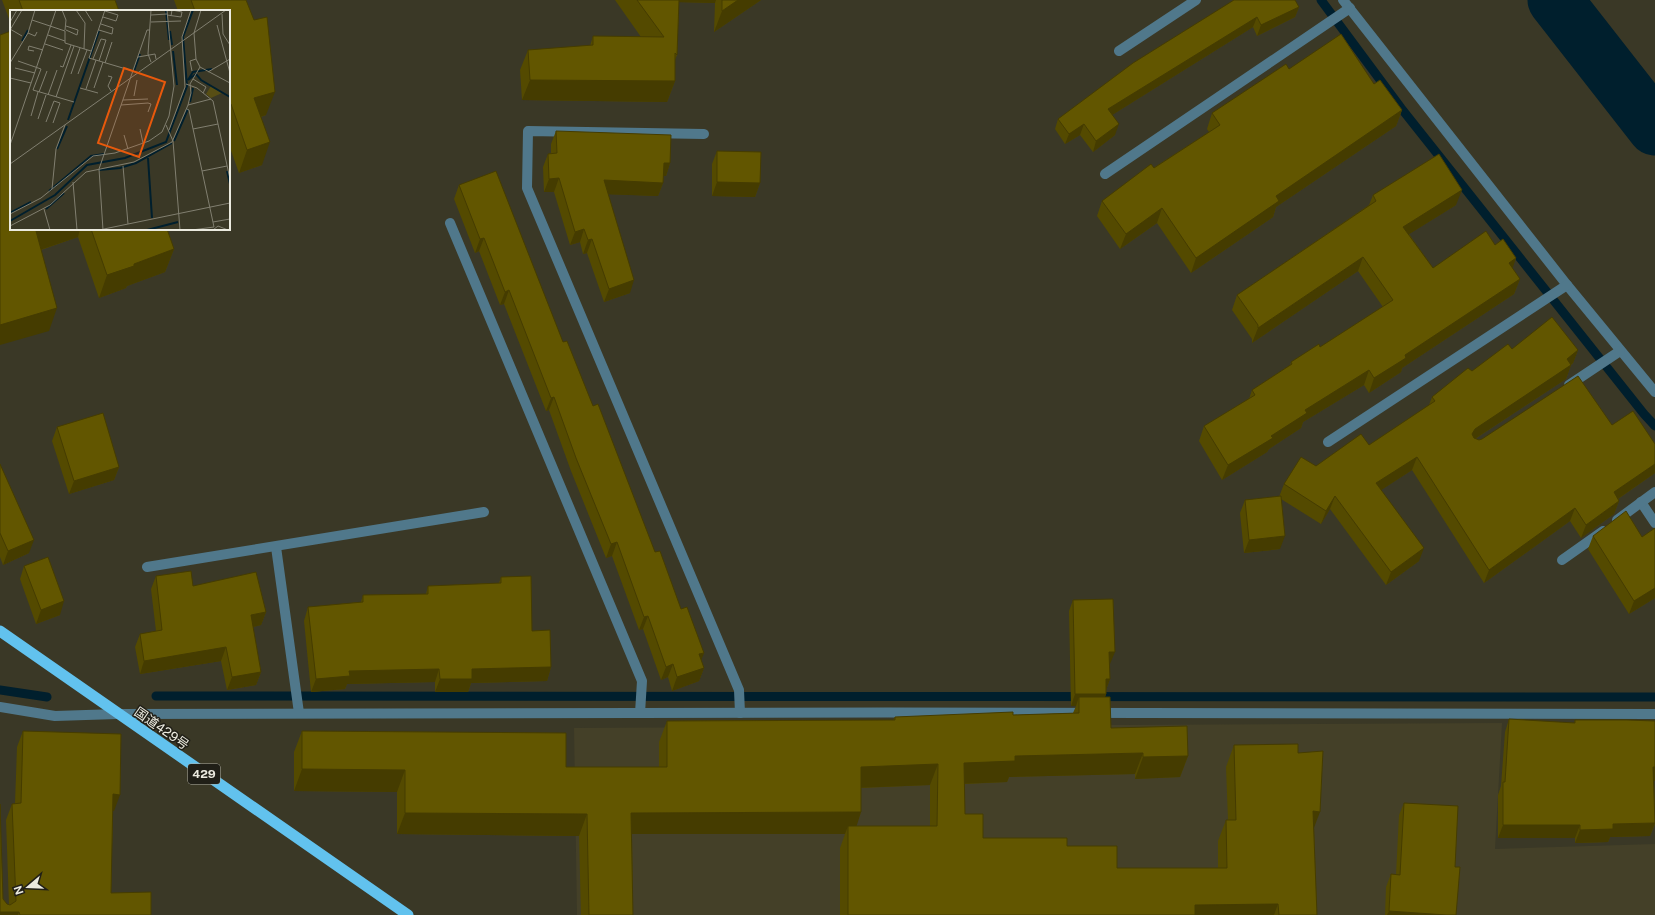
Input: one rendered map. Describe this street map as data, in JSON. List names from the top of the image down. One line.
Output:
{"streets":{"highway":["国道429号","429"]},"north":"left"}
